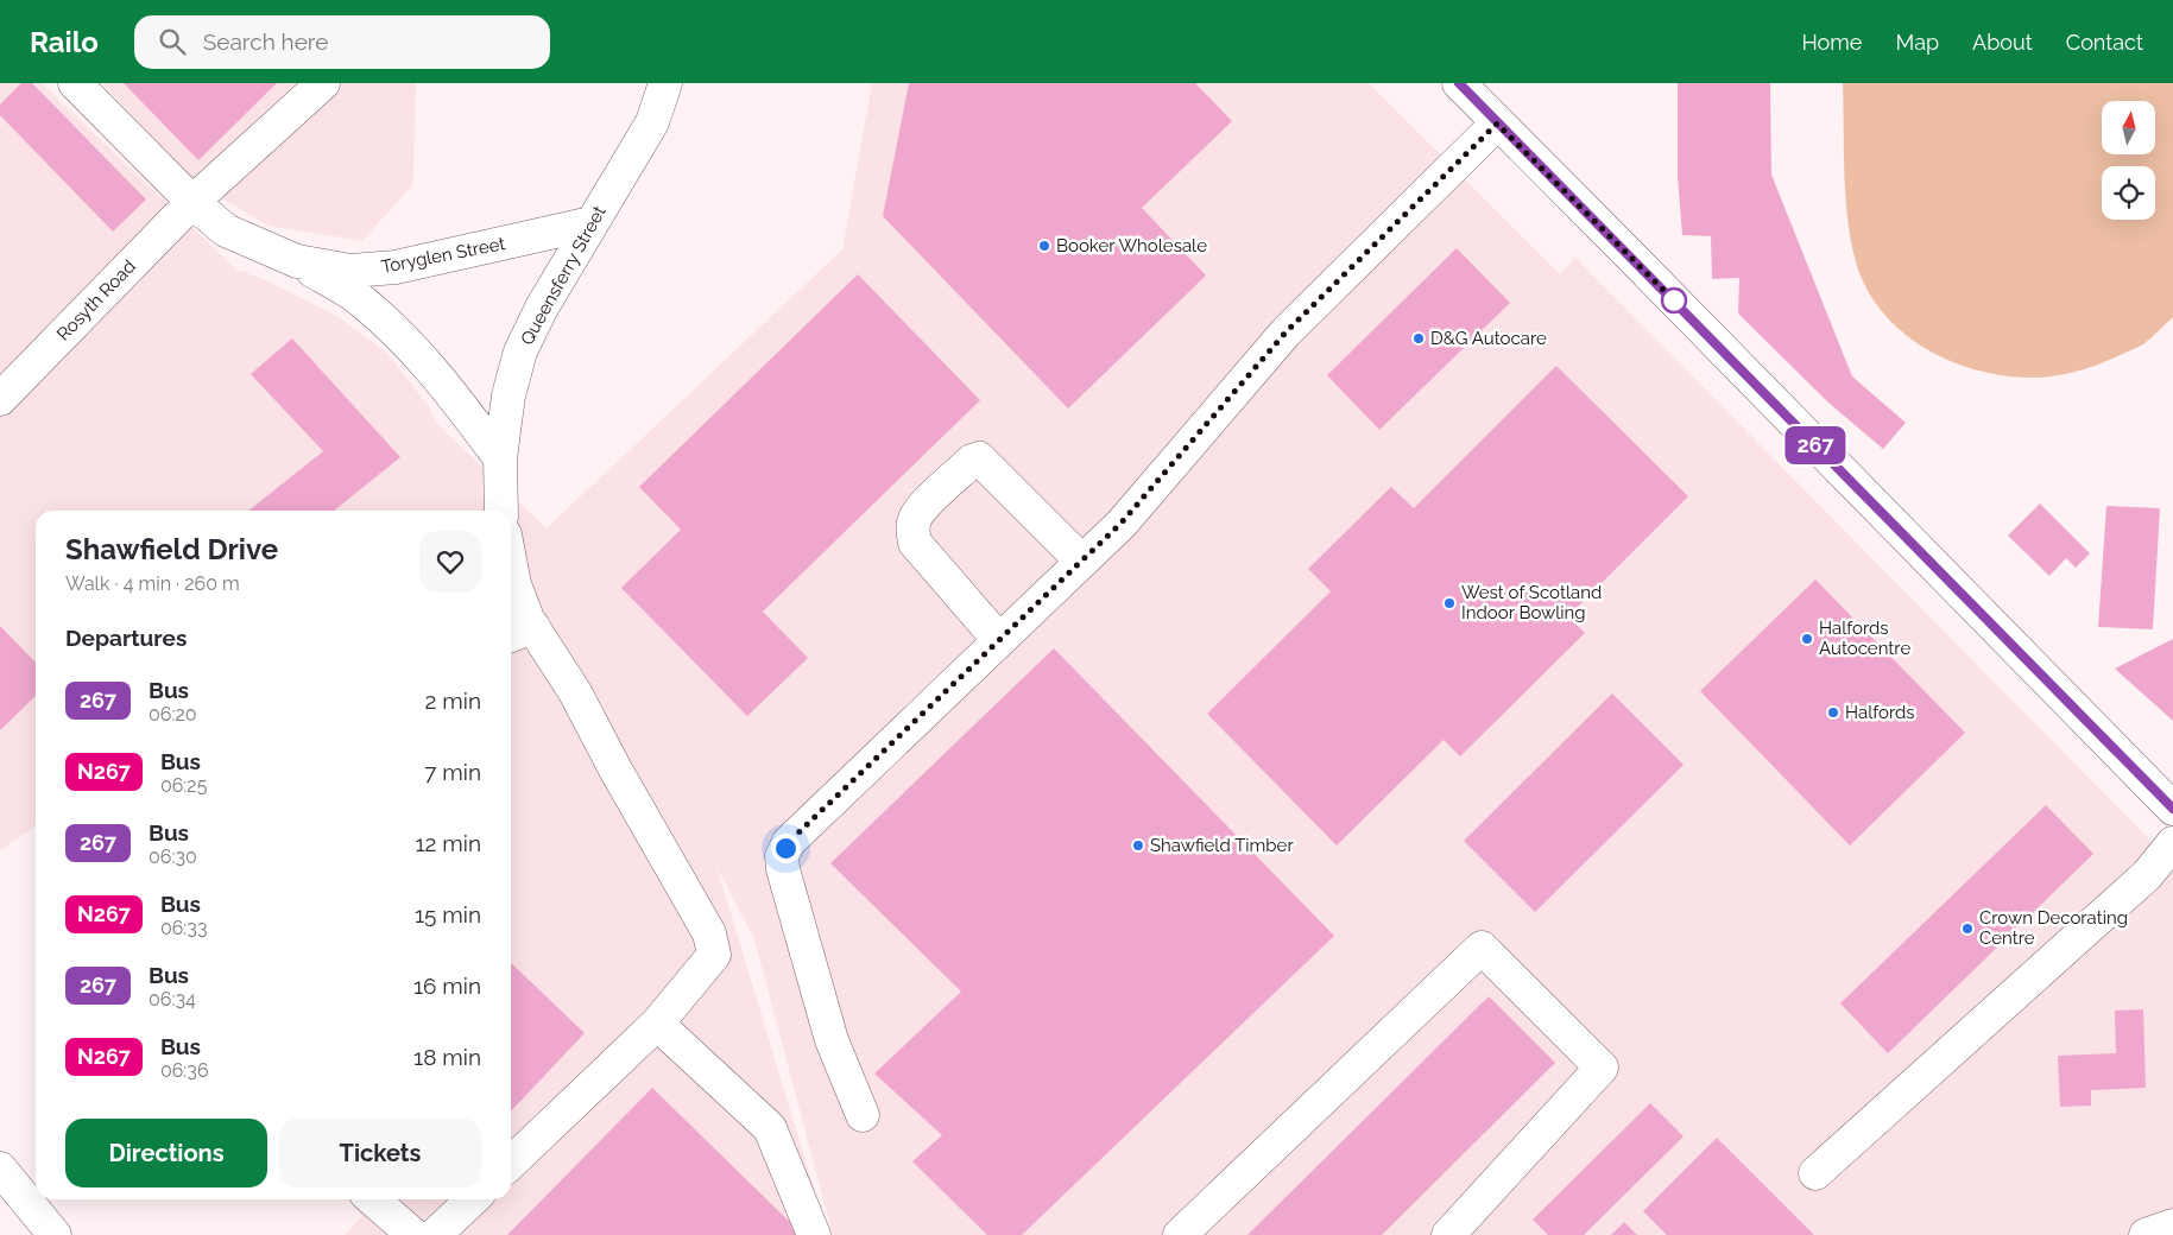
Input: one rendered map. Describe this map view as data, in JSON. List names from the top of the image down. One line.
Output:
{"streets":{"street":["Toryglen Street","Queensferry Street","Rosyth Road"]},"crossings":[["Toryglen Street","Queensferry Street"],["Toryglen Street","Rosyth Road"]],"places":["Booker Wholesale","D&G Autocare","West of Scotland Indoor Bowling","Halfords Autocentre","Halfords","Shawfield Timber","Crown Decorating Centre"],"lines":["bus line 267"],"north":"top","page":{"header":"Railo","search":"Search here","nav":["Home","Map","About","Contact"],"on_map":"267","heading":[["Shawfield Drive","Walk · 4 min · 260 m"],"Departures"],"list":[{"mark":"267","name":"Bus","note":"06:20","value":"2 min"},{"mark":"N267","name":"Bus","note":"06:25","value":"7 min"},{"mark":"267","name":"Bus","note":"06:30","value":"12 min"},{"mark":"N267","name":"Bus","note":"06:33","value":"15 min"},{"mark":"267","name":"Bus","note":"06:34","value":"16 min"},{"mark":"N267","name":"Bus","note":"06:36","value":"18 min"}],"buttons":["Directions","Tickets"]}}
